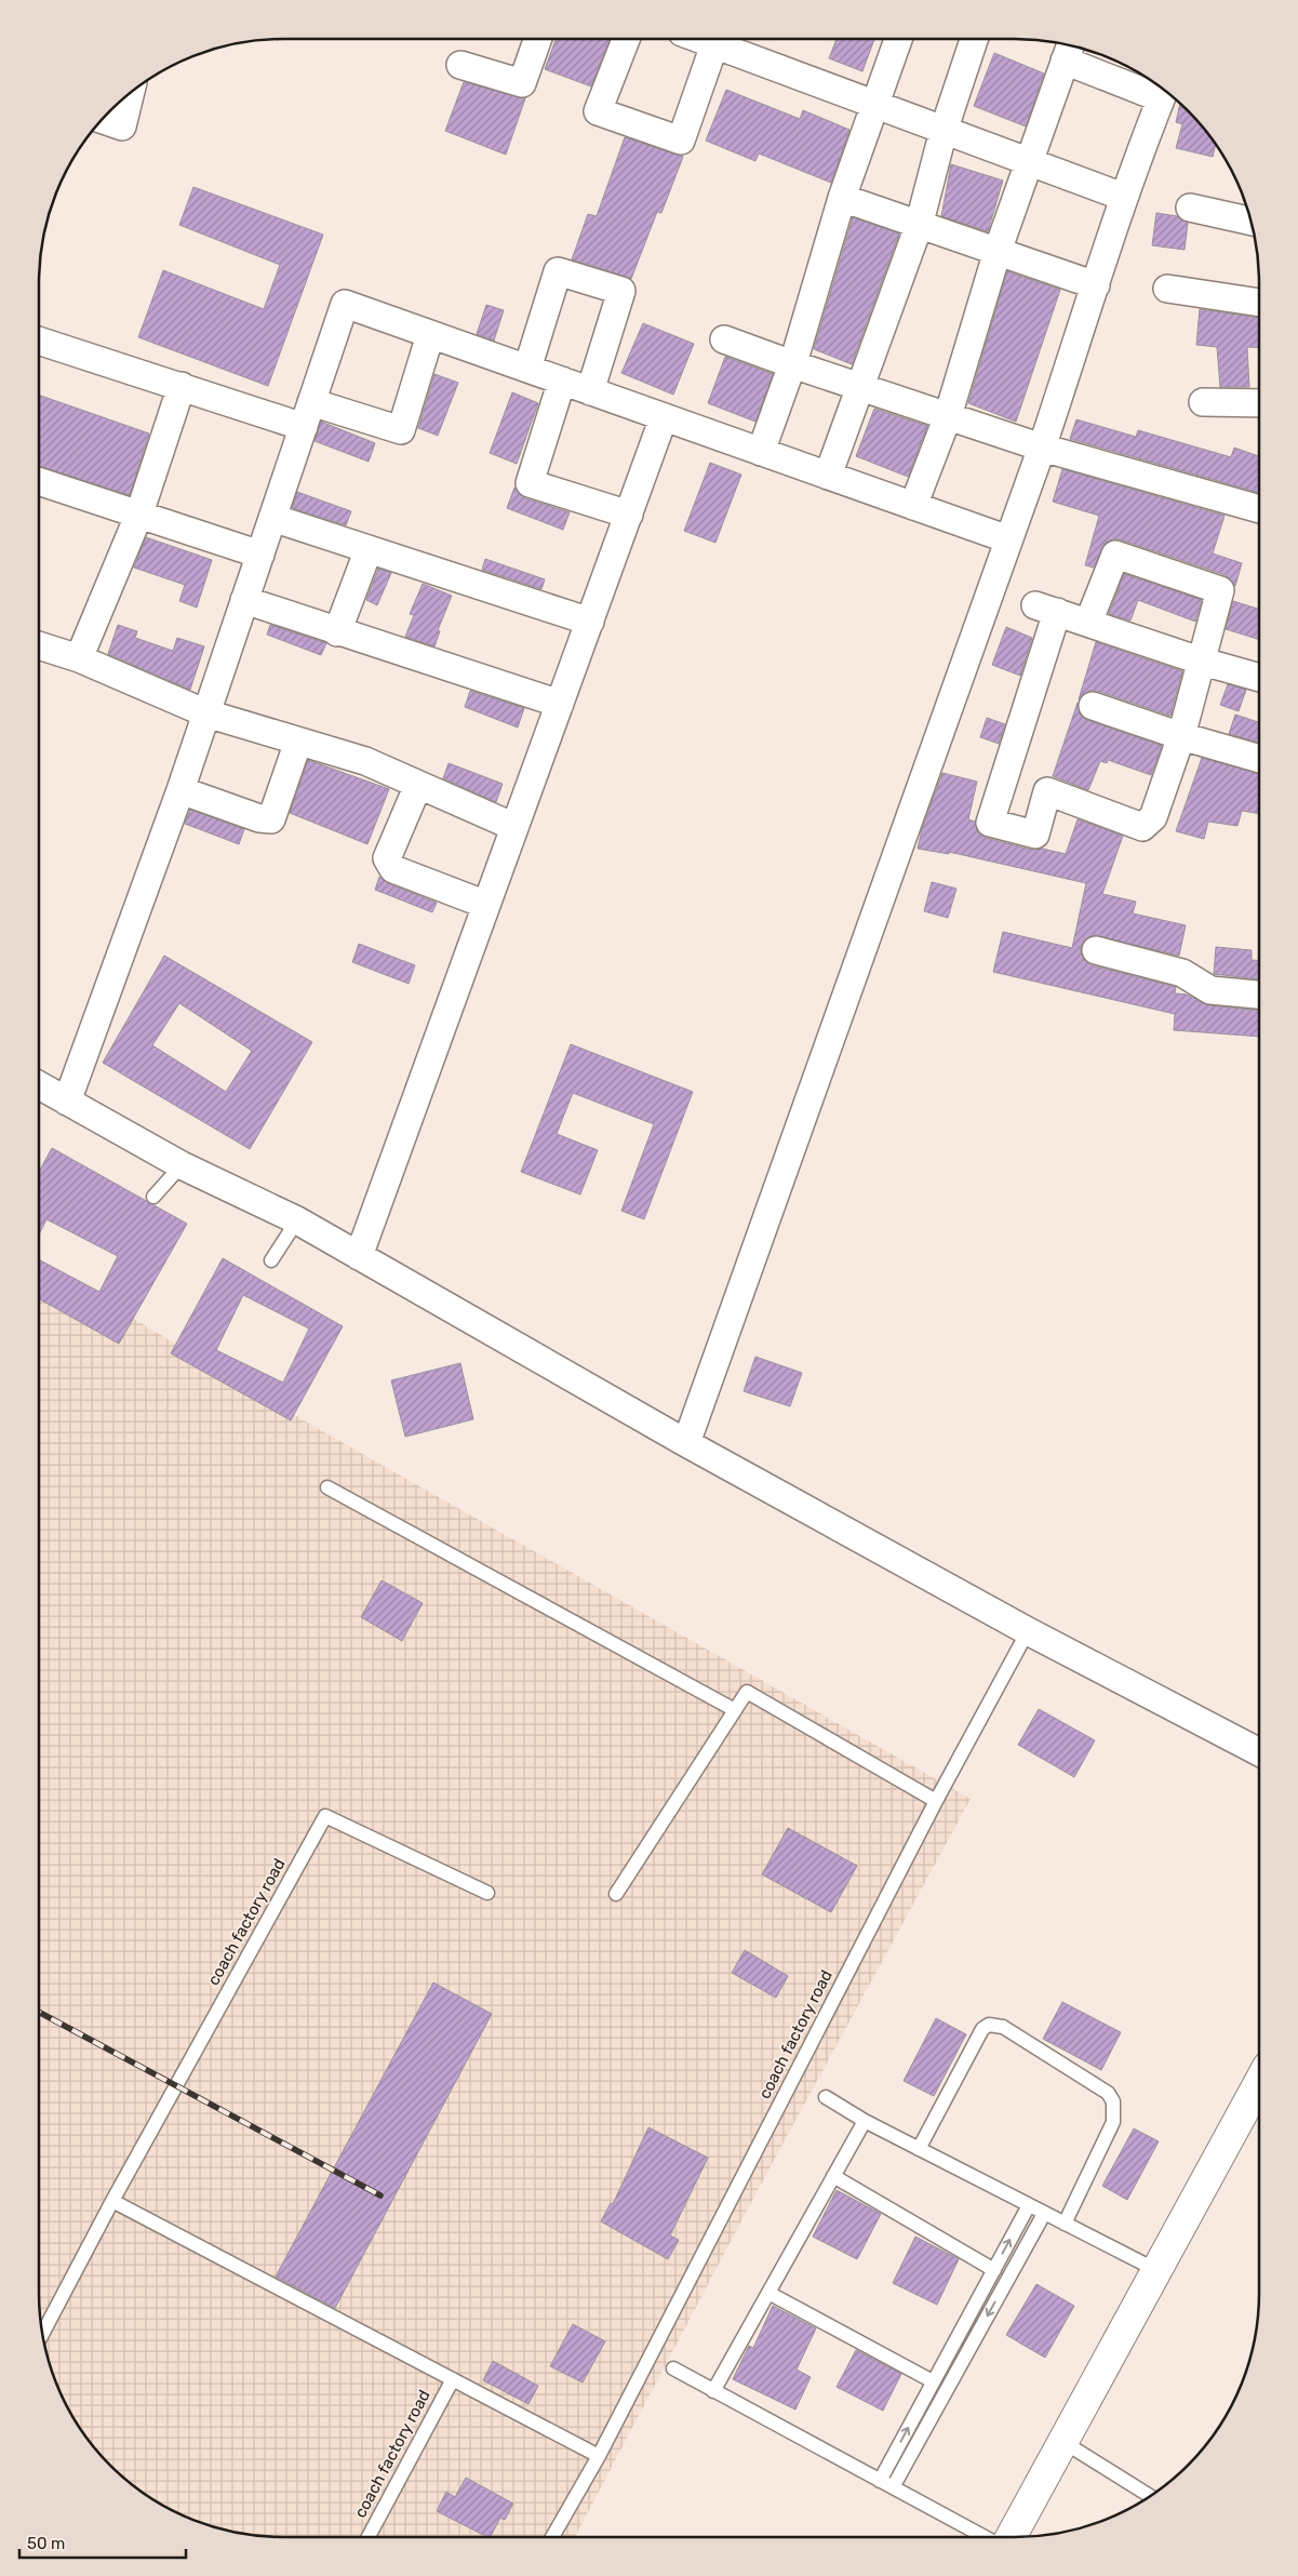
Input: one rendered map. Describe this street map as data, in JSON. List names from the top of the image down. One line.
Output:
{"streets":{"lane":["coach factory road"]},"scale_bar":"50 m"}
